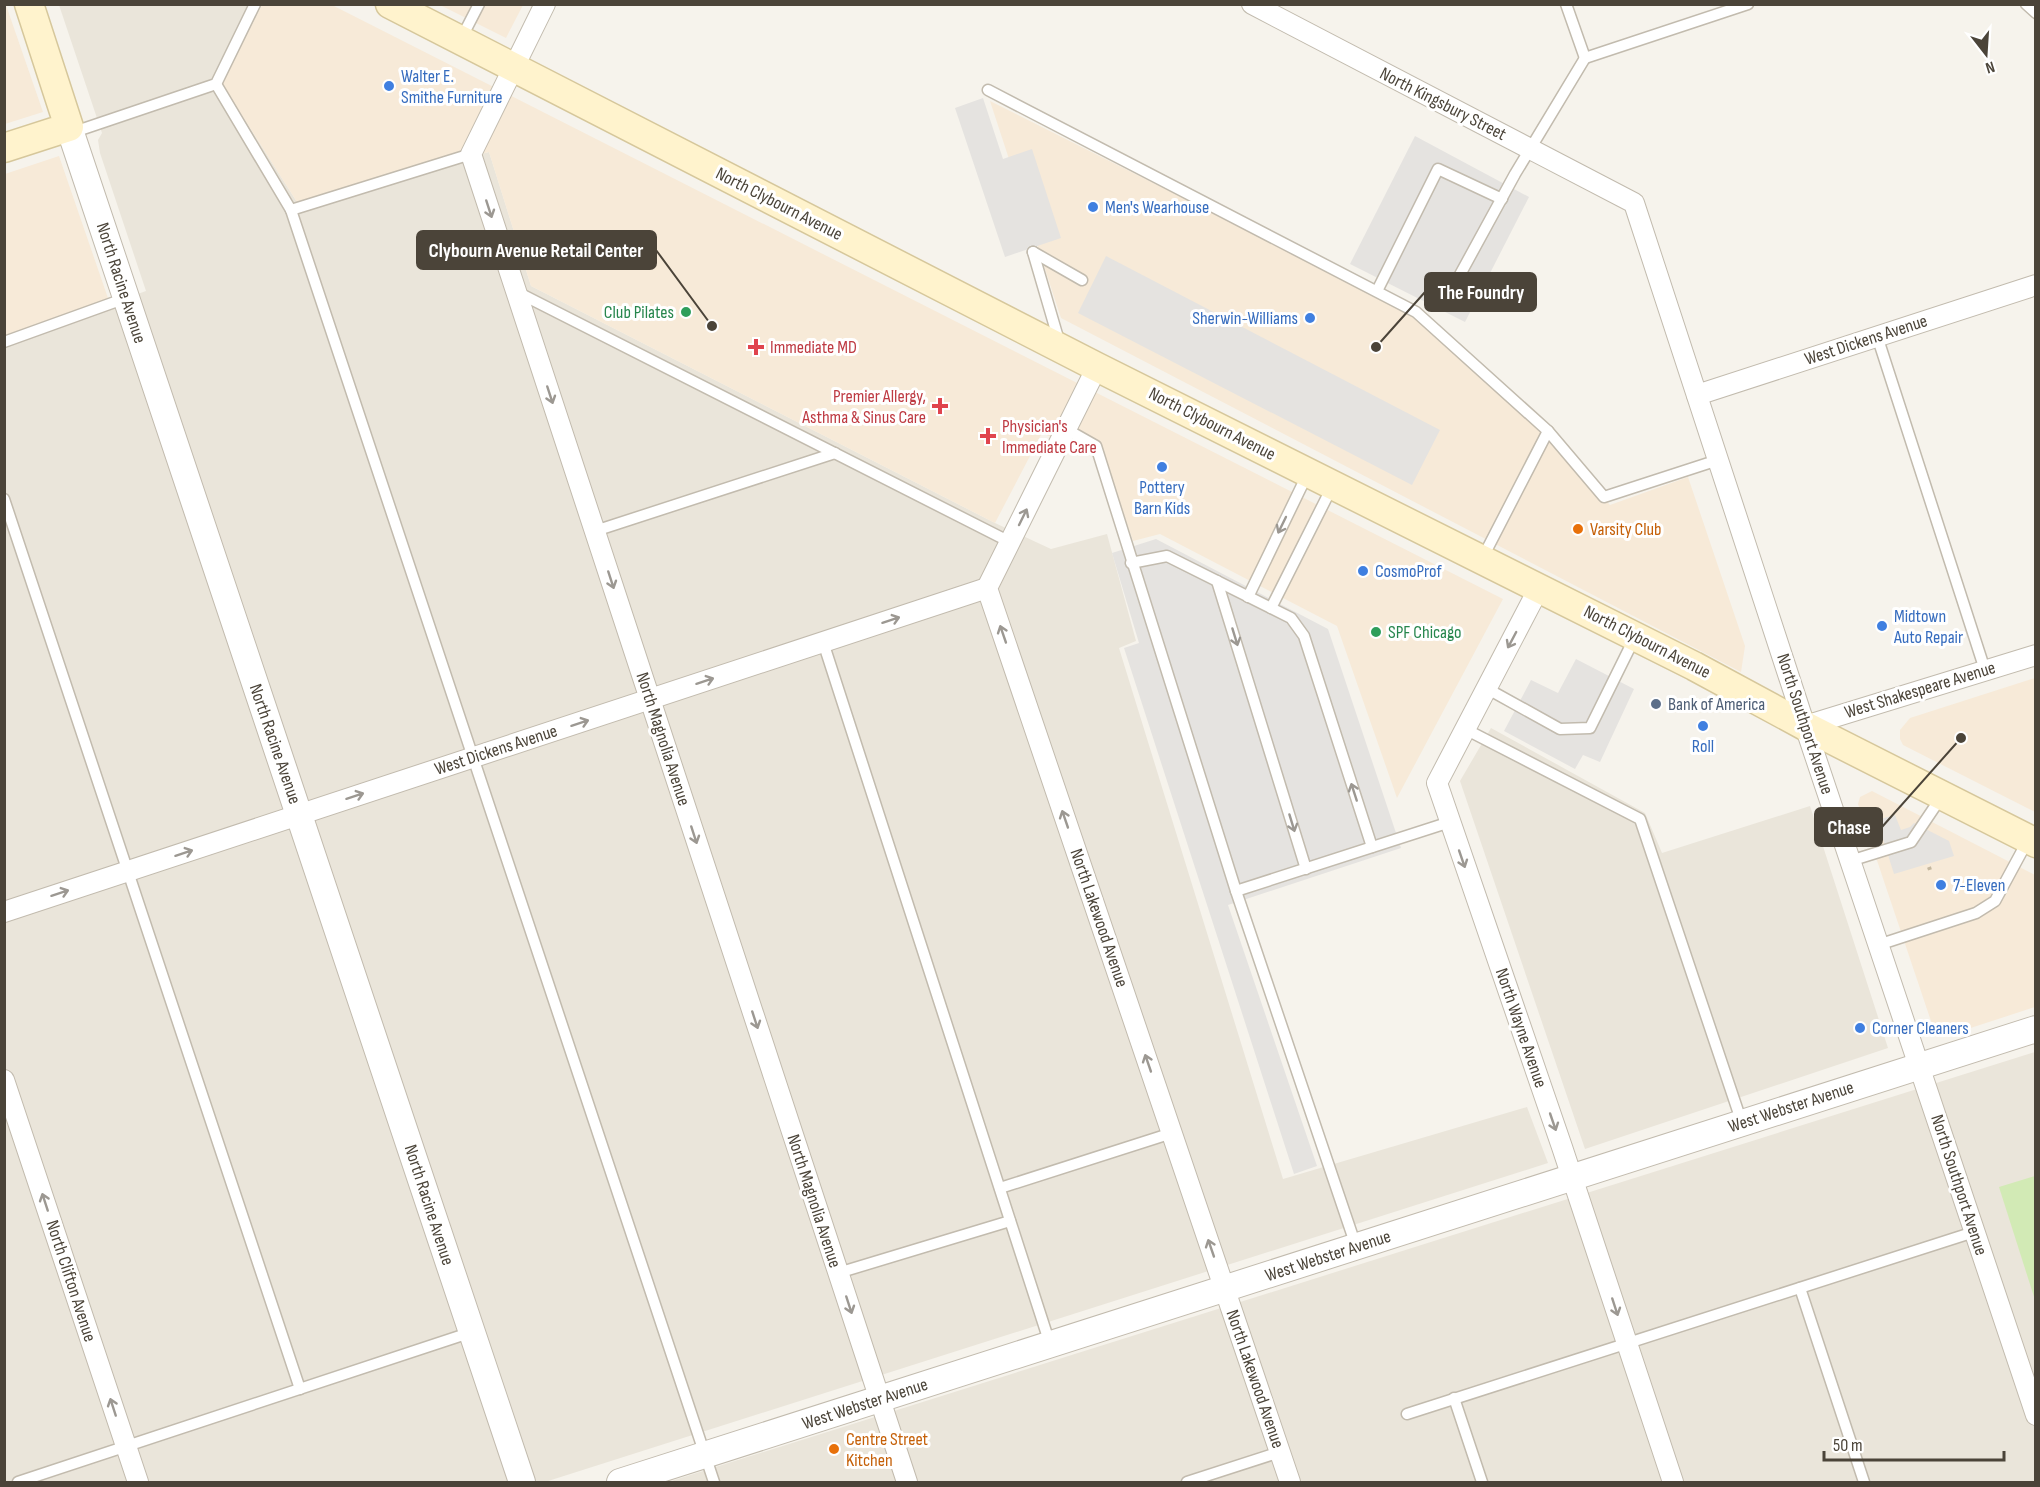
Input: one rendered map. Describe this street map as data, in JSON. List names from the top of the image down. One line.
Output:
{"streets":{"main road":["North Clybourn Avenue","North Racine Avenue"],"street":["North Kingsbury Street","West Dickens Avenue","West Shakespeare Avenue","North Southport Avenue","North Magnolia Avenue","North Lakewood Avenue","North Wayne Avenue","West Webster Avenue","North Clifton Avenue"]},"crossings":[["North Kingsbury Street","North Southport Avenue"],["North Clybourn Avenue","West Shakespeare Avenue"],["North Clybourn Avenue","North Southport Avenue"],["North Clybourn Avenue","North Wayne Avenue"],["North Racine Avenue","West Dickens Avenue"],["West Dickens Avenue","North Southport Avenue"],["West Dickens Avenue","North Magnolia Avenue"],["West Dickens Avenue","North Lakewood Avenue"],["West Shakespeare Avenue","North Southport Avenue"],["North Southport Avenue","West Webster Avenue"],["North Magnolia Avenue","West Webster Avenue"],["North Lakewood Avenue","West Webster Avenue"],["North Wayne Avenue","West Webster Avenue"]],"one_way":["West Dickens Avenue","North Magnolia Avenue","North Lakewood Avenue","North Wayne Avenue","North Clifton Avenue"],"places":{"other":["Walter E. Smithe Furniture","Men's Wearhouse","Club Pilates","Sherwin-Williams","Clybourn Avenue Retail Center","The Foundry","Pottery Barn Kids","Varsity Club","CosmoProf","Midtown Auto Repair","SPF Chicago","Bank of America","Roll","Chase","7-Eleven","Corner Cleaners","Centre Street Kitchen"],"health":["Immediate MD","Premier Allergy, Asthma & Sinus Care","Physician's Immediate Care"]},"scale_bar":"50 m","north":"bottom"}
